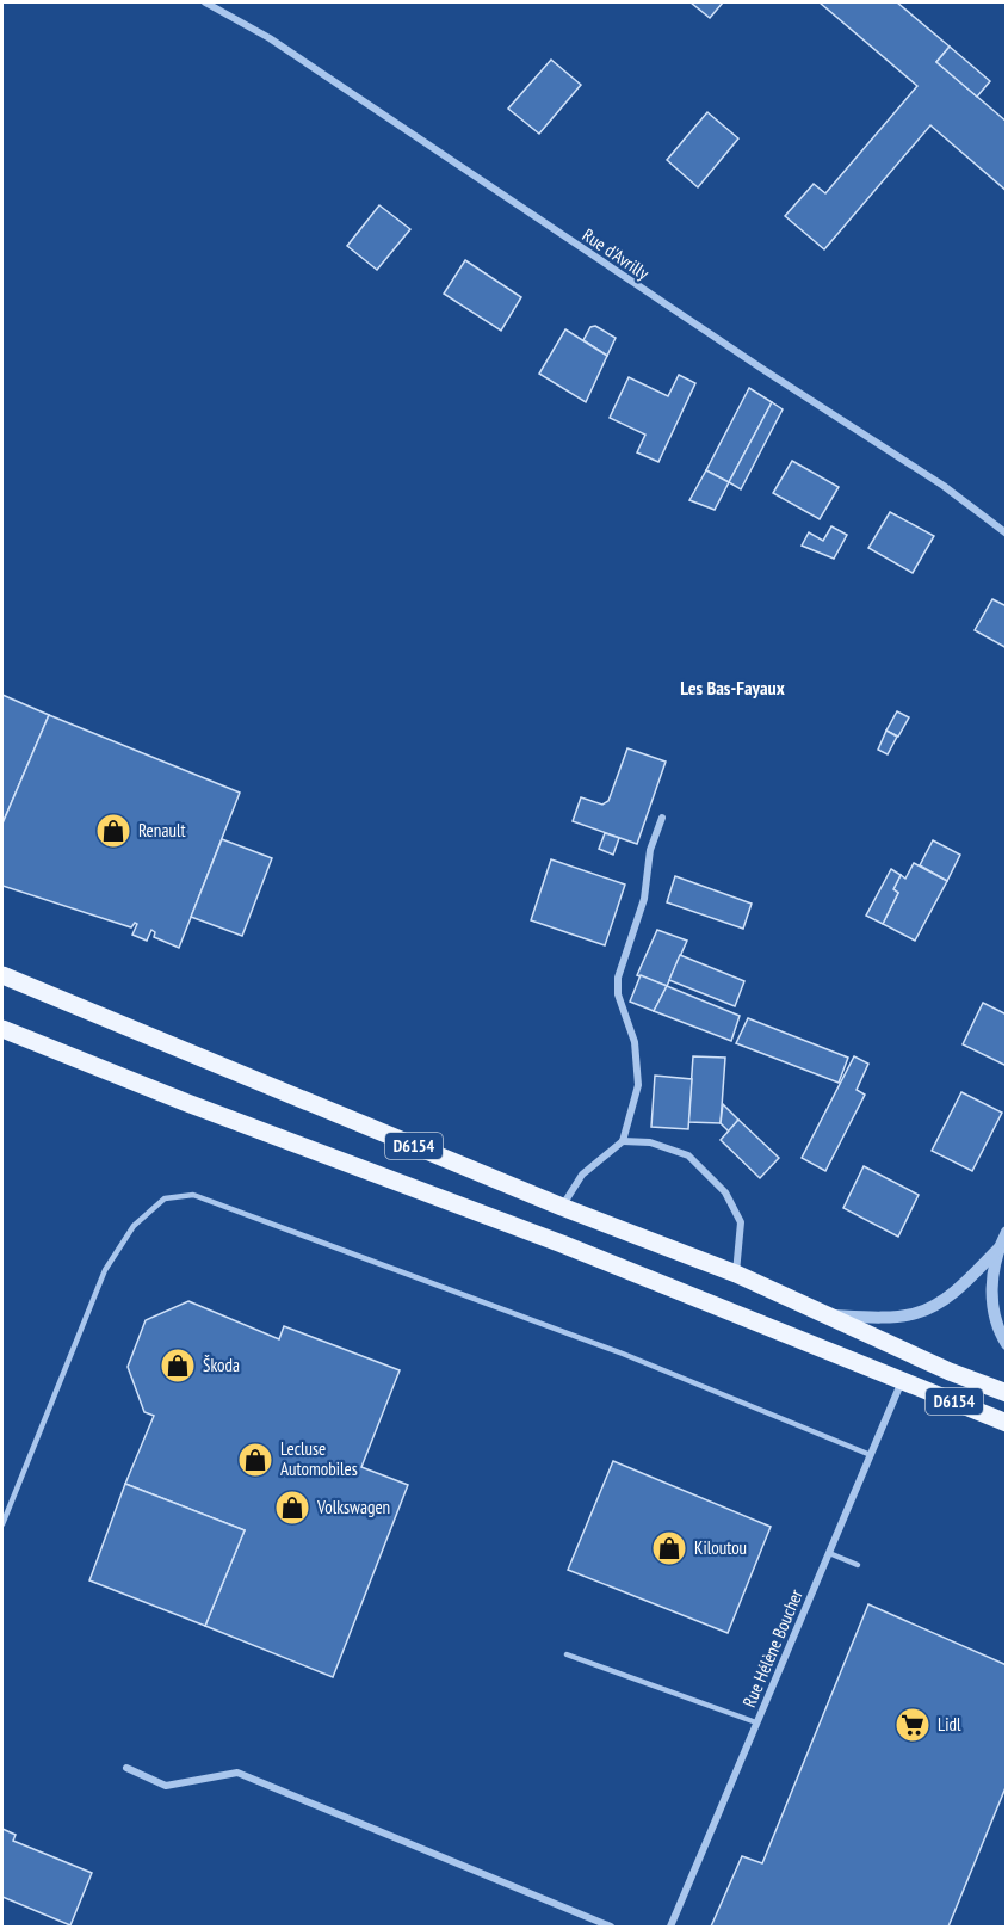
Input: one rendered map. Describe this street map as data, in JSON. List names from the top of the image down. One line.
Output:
{"streets":{"main road":["D6154"],"street":["Rue d'Avrilly","Rue Hélène Boucher"]},"crossings":[["D6154","Rue Hélène Boucher"]],"districts":["Les Bas-Fayaux"],"places":{"shop":["Renault","Škoda","Lecluse Automobiles","Volkswagen","Kiloutou"],"supermarket":["Lidl"]}}
